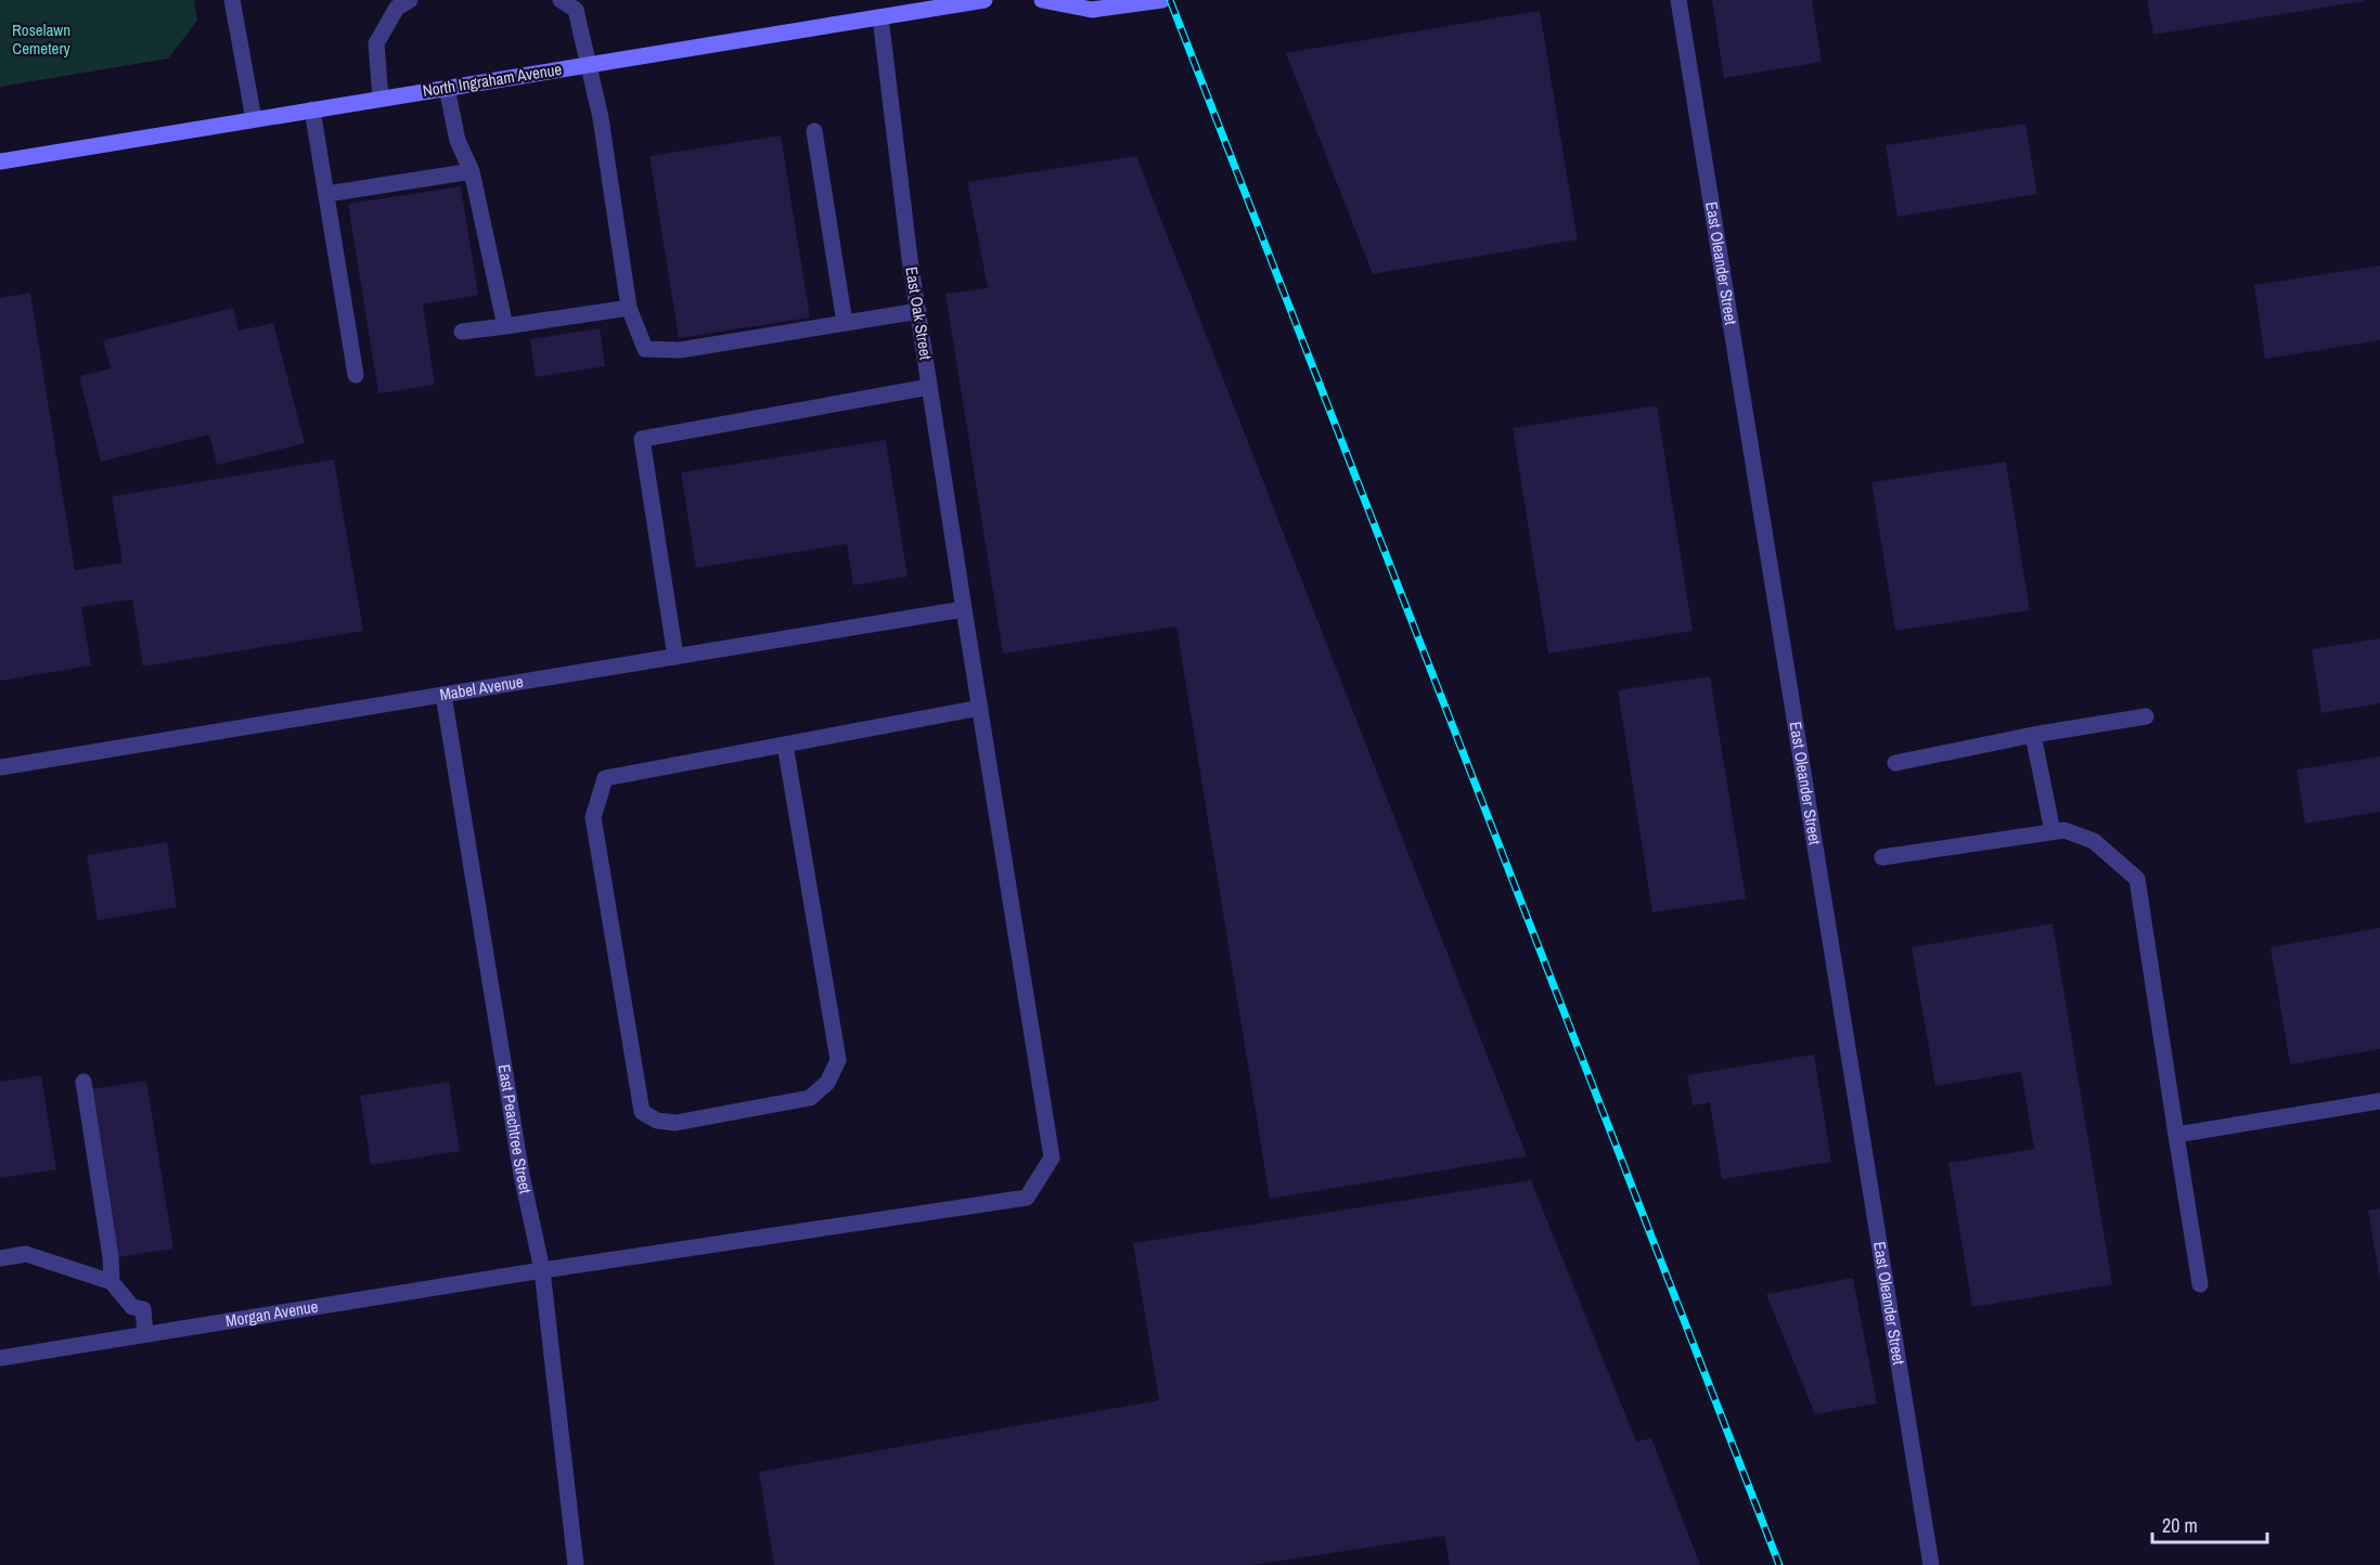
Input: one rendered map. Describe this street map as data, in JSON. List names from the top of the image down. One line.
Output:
{"streets":{"street":["North Ingraham Avenue","East Oleander Street","East Oak Street","Mabel Avenue","East Peachtree Street","Morgan Avenue"]},"crossings":[["North Ingraham Avenue","East Oak Street"],["East Oak Street","Mabel Avenue"],["East Oak Street","Morgan Avenue"],["Mabel Avenue","East Peachtree Street"],["East Peachtree Street","Morgan Avenue"]],"parks":["Roselawn Cemetery"],"scale_bar":"20 m"}
